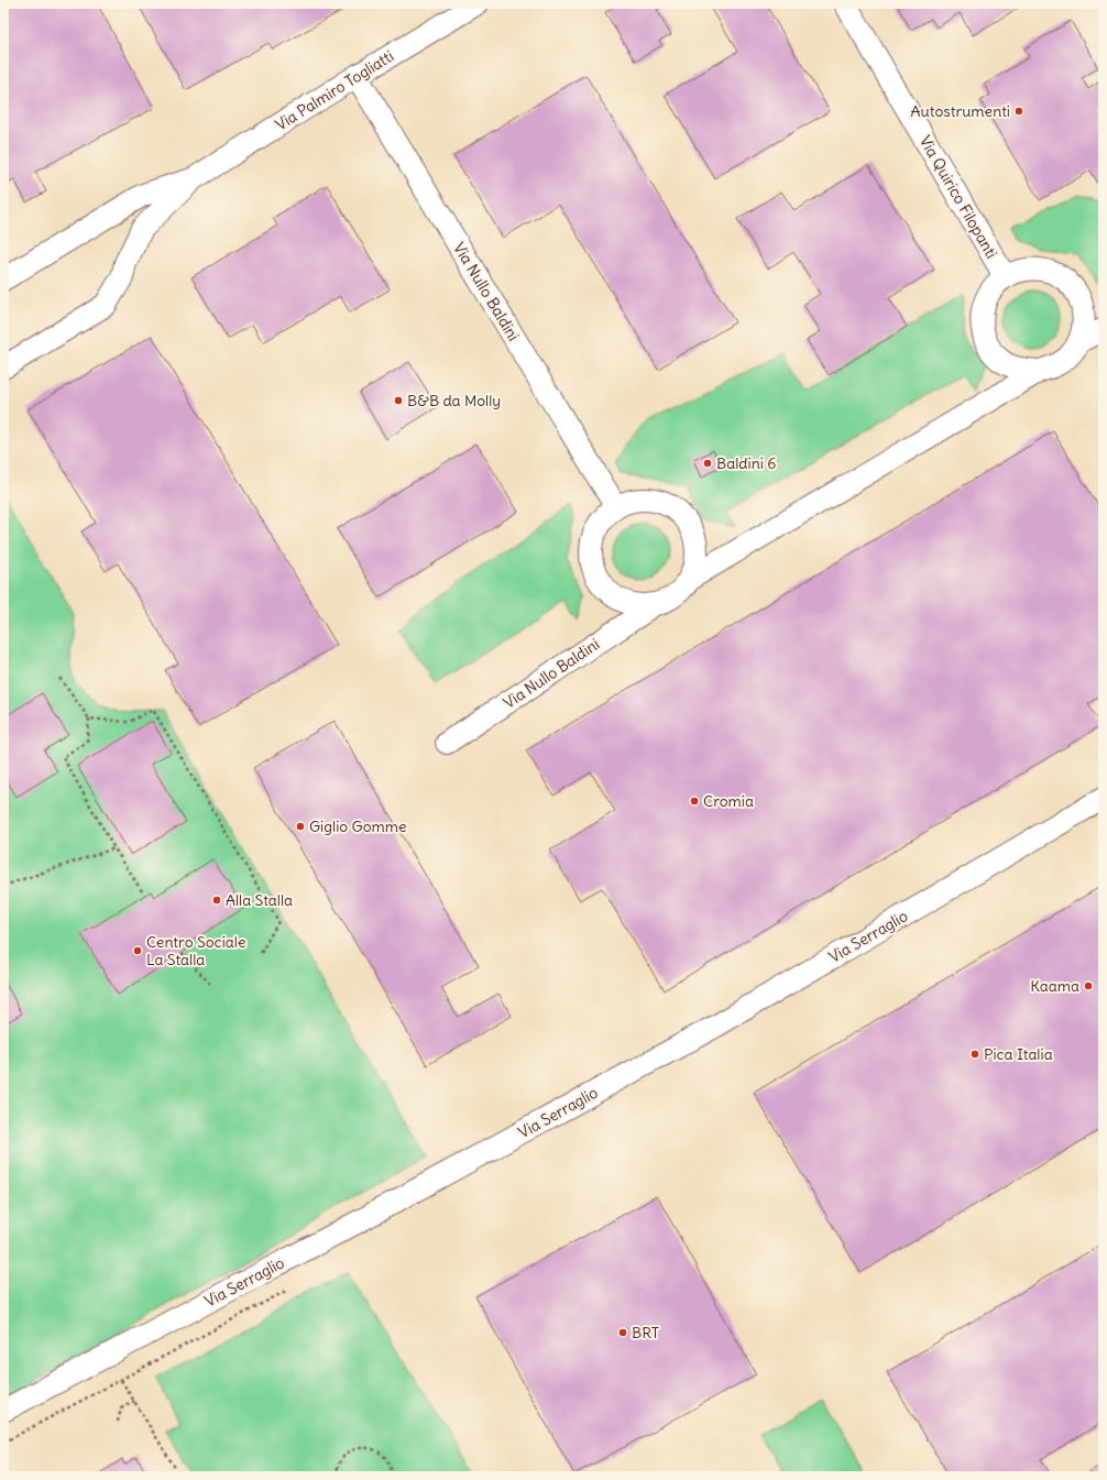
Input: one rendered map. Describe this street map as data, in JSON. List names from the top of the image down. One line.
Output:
{"streets":{"street":["Via Palmiro Togliatti","Via Quirico Filopanti","Via Nullo Baldini","Via Serraglio"]},"crossings":[["Via Palmiro Togliatti","Via Nullo Baldini"],["Via Quirico Filopanti","Via Nullo Baldini"]],"places":["Autostrumenti","B&B da Molly","Baldini 6","Cromia","Giglio Gomme","Alla Stalla","Centro Sociale La Stalla","Kaama","Pica Italia","BRT"]}
